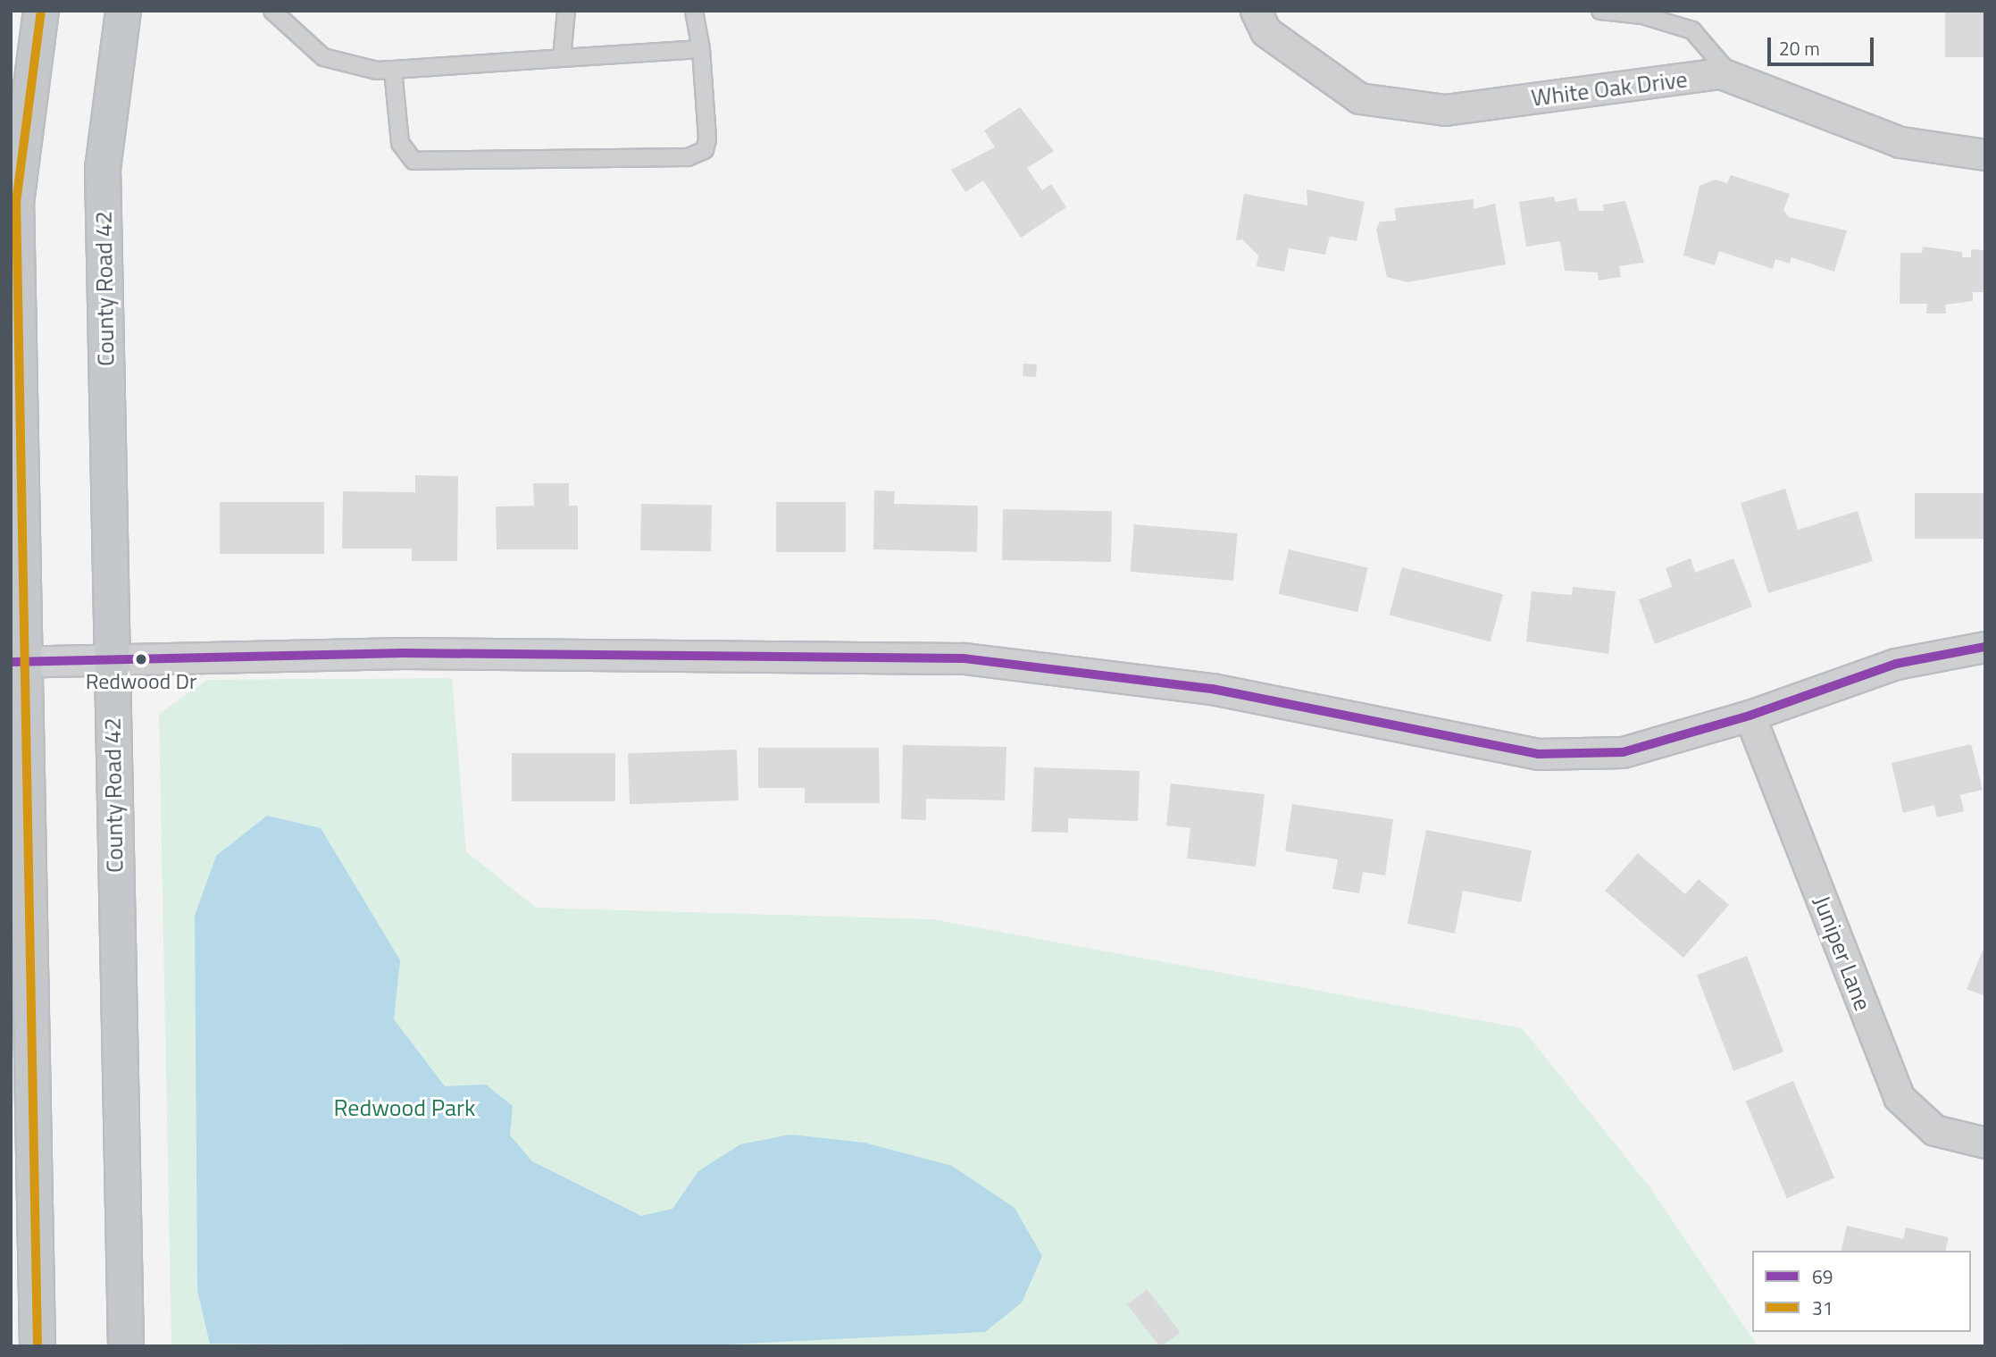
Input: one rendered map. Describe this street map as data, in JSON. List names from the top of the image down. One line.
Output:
{"streets":{"highway":["County Road 42"],"street":["White Oak Drive","Juniper Lane"]},"parks":["Redwood Park"],"places":["Redwood Dr"],"lines":["transit line 31","transit line 69"],"legend":["69","31"],"scale_bar":"20 m"}
